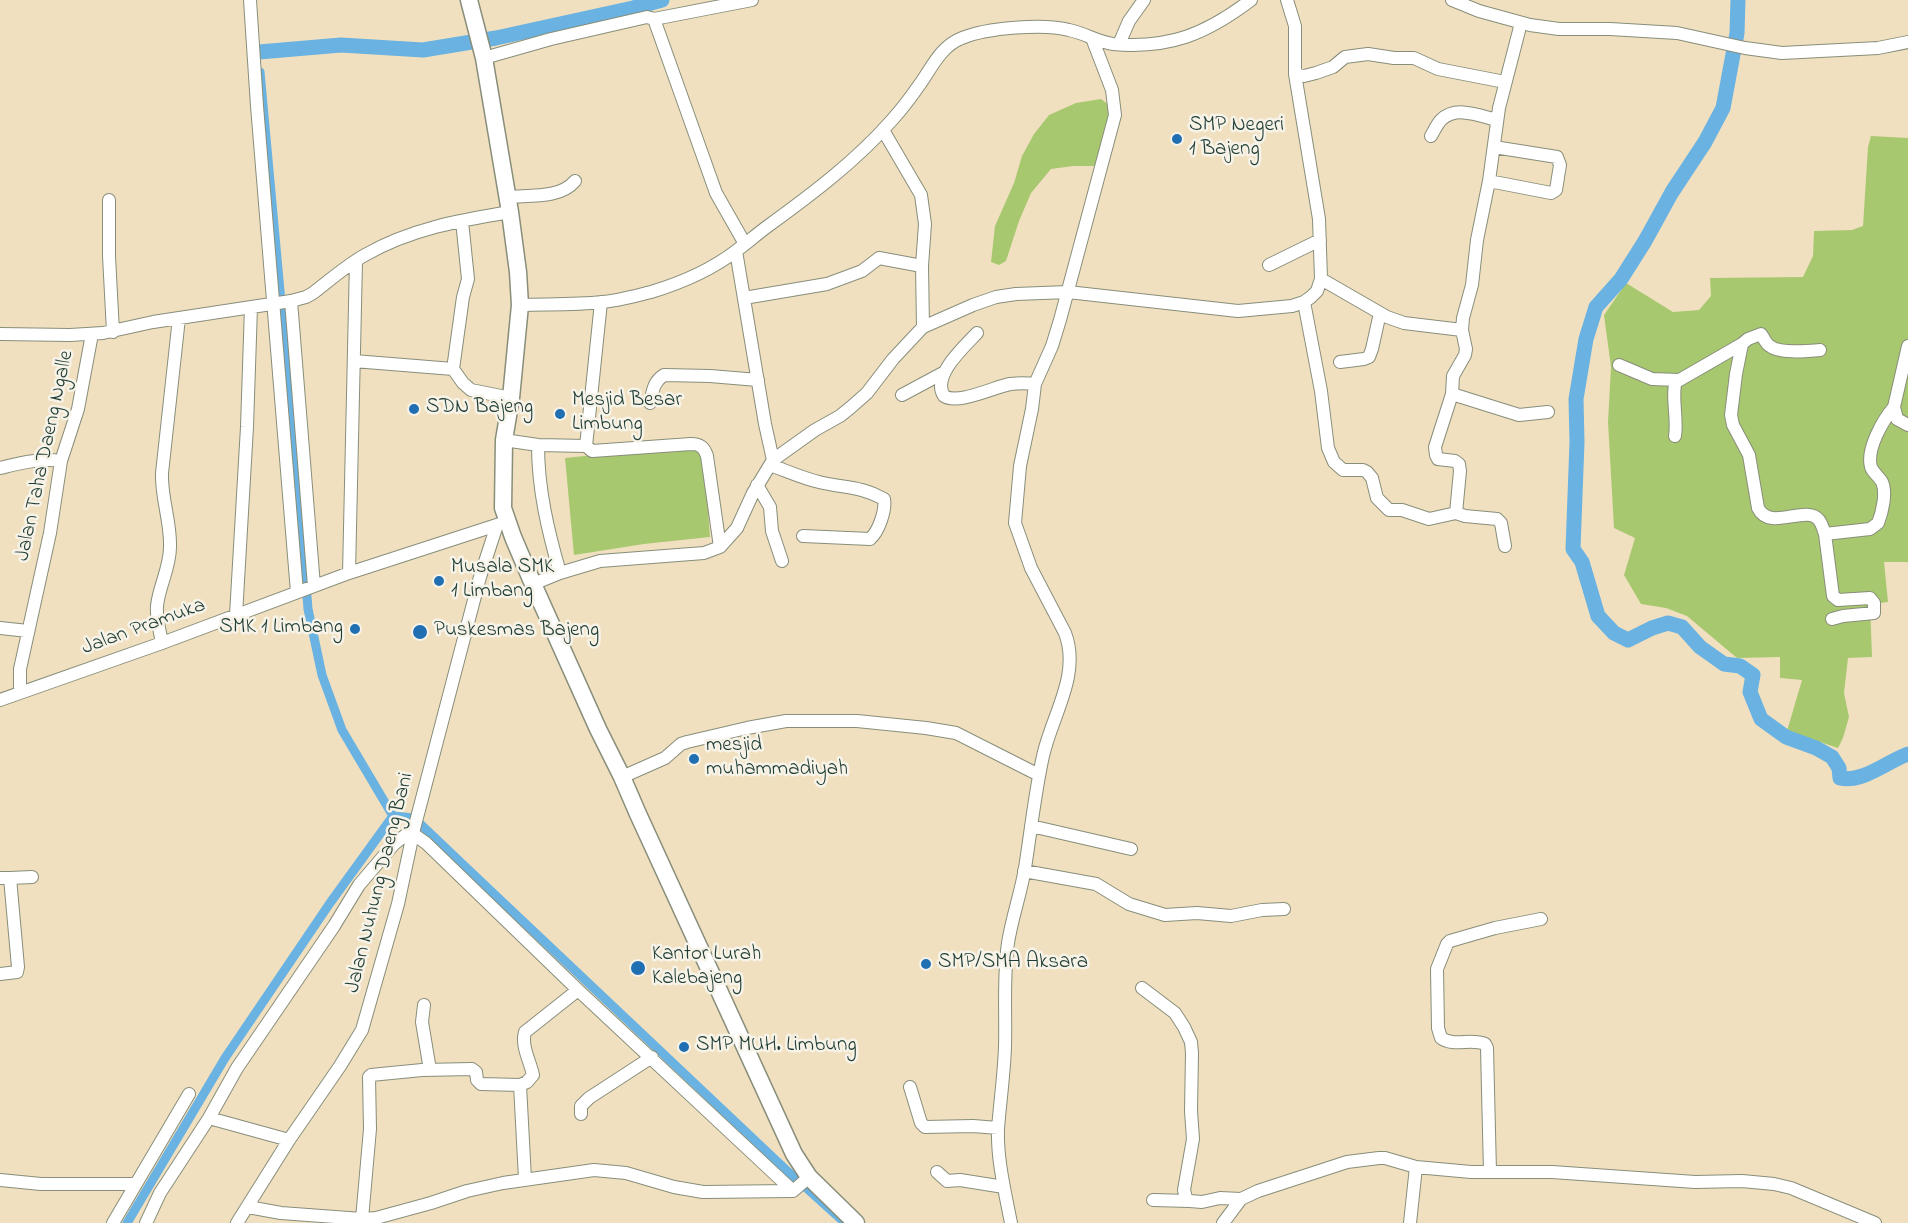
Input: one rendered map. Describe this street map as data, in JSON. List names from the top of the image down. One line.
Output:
{"streets":{"street":["Jalan Taha Daeng Ngalle","Jalan Pramuka","Jalan Nuhung Daeng Bani"]},"crossings":[["Jalan Taha Daeng Ngalle","Jalan Pramuka"],["Jalan Pramuka","Jalan Nuhung Daeng Bani"]],"places":["SMP Negeri 1 Bajeng","SDN Bajeng","Mesjid Besar Limbung","Musala SMK 1 Limbang","SMK 1 Limbang","Puskesmas Bajeng","mesjid muhammadiyah","SMP/SMA Aksara","Kantor Lurah Kalebajeng","SMP MUH. Limbung"]}
